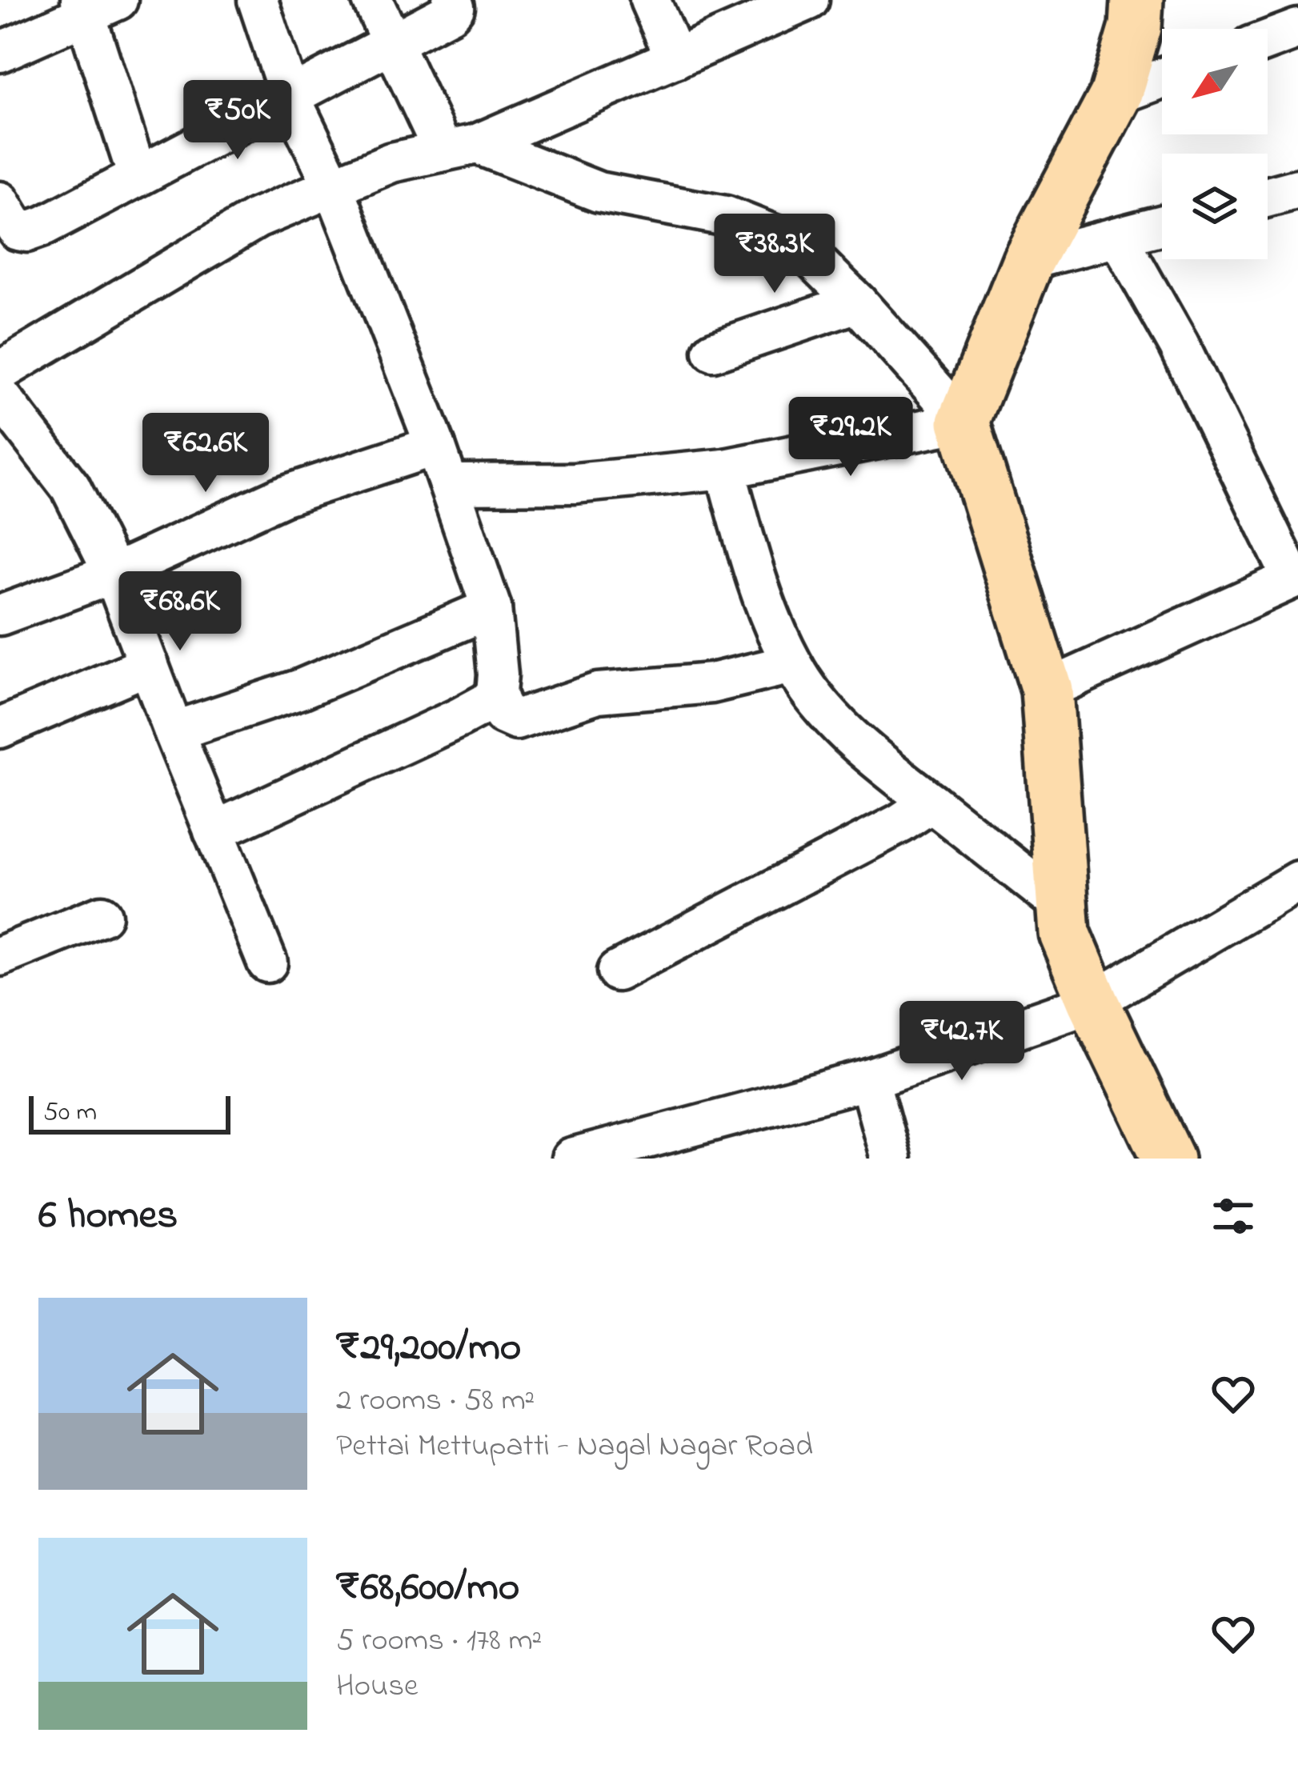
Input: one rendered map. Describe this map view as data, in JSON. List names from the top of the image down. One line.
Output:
{"scale_bar":"50 m","north":"bottom left","page":{"price":["₹50K","₹38.3K","₹29.2K","₹62.6K","₹68.6K","₹42.7K"],"scale":"50 m","heading":"6 homes","list":[{"name":"₹29,200/mo","note":"2 rooms · 58 m² · Pettai Mettupatti - Nagal Nagar Road"},{"name":"₹68,600/mo","note":"5 rooms · 178 m² · House"}]}}
